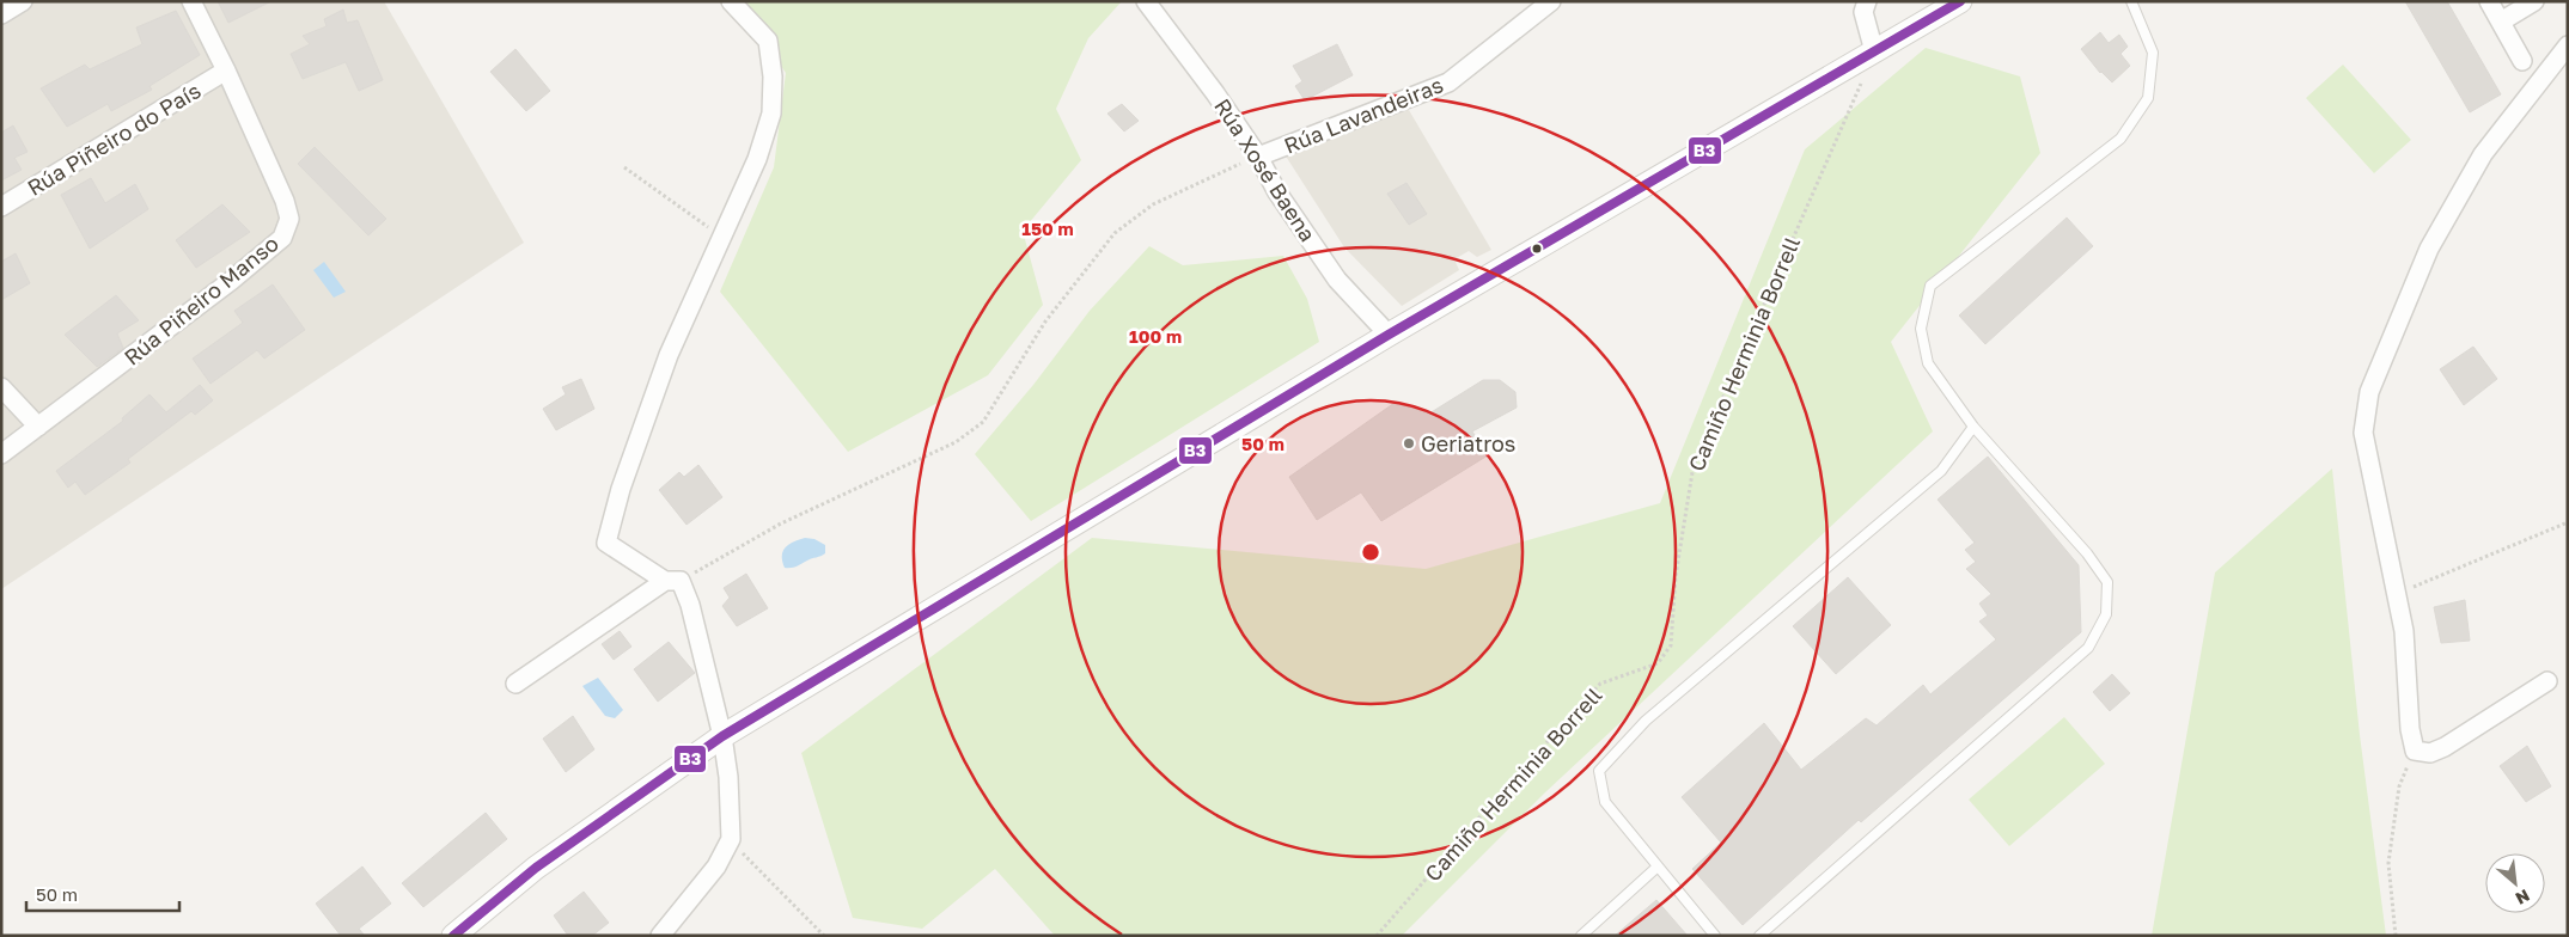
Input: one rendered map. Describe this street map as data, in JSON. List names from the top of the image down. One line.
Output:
{"streets":{"street":["Rúa Lavandeiras","Rúa Piñeiro do País","Rúa Xosé Baena","Rúa Piñeiro Manso"],"path":["Camiño Herminia Borrell"]},"crossings":[["Rúa Lavandeiras","Rúa Xosé Baena"],["Rúa Piñeiro do País","Rúa Piñeiro Manso"]],"places":["Geriatros"],"lines":["transit line B3"],"scale_bar":"50 m","north":"bottom right","rings":["150 m","100 m","50 m"]}
